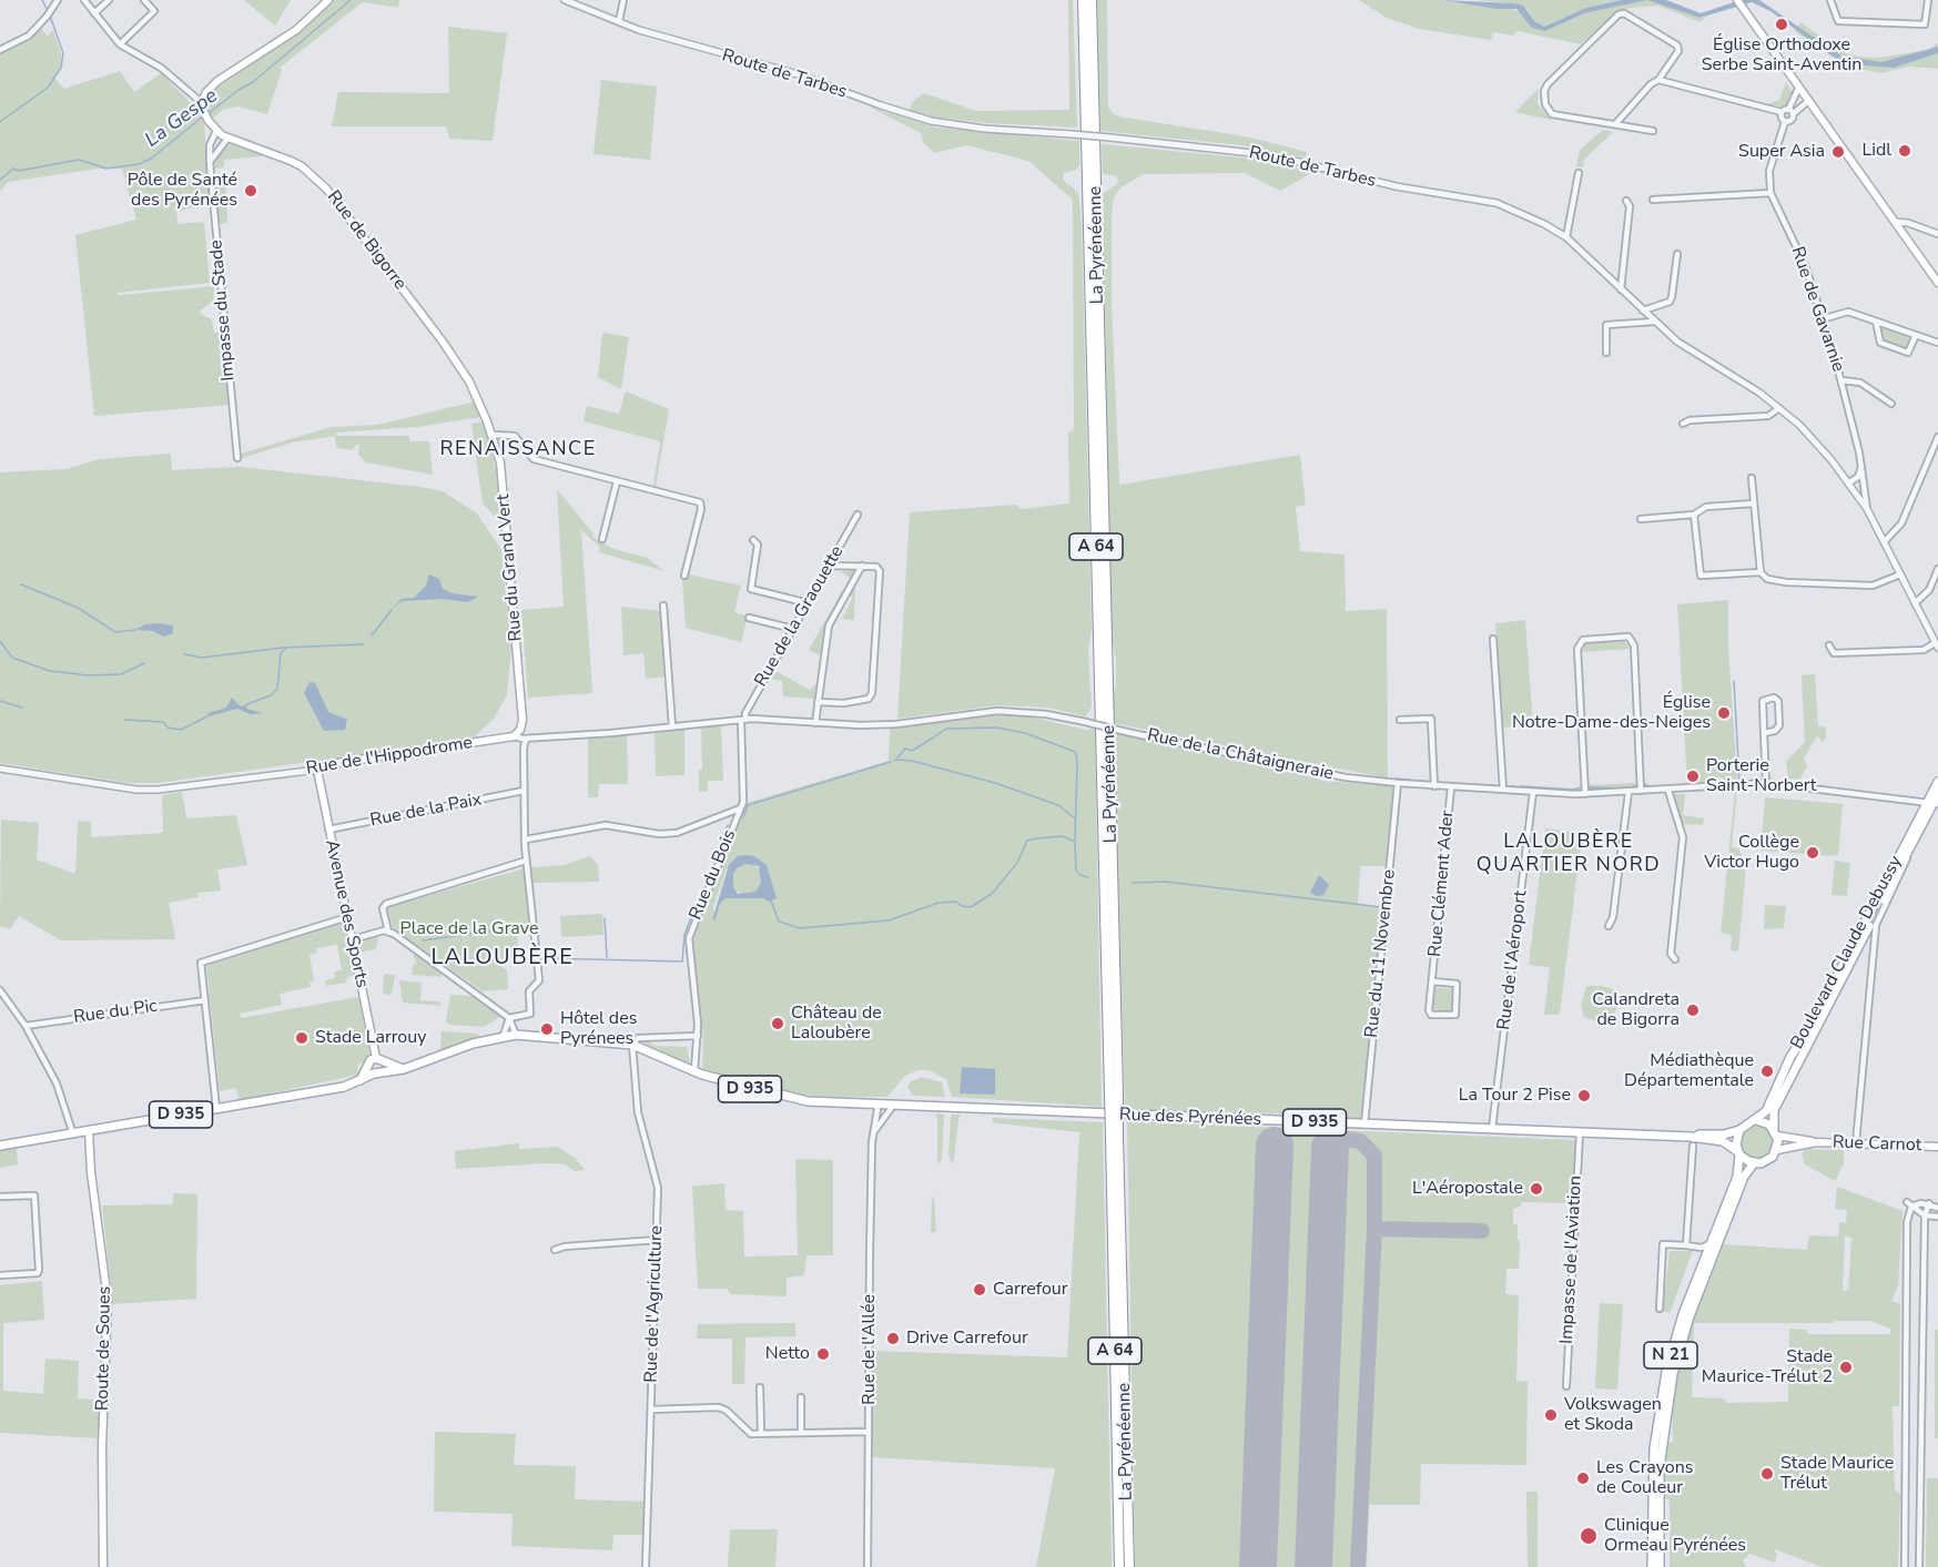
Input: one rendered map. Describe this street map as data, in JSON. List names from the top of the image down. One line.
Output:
{"streets":{"highway":["La Pyrénéenne","A 64"],"main road":["Rue de Bigorre","Rue du Grand Vert","Rue de l'Hippodrome","Avenue des Sports","Boulevard Claude Debussy","D 935","Rue des Pyrénées","Rue Carnot","Route de Soues","N 21"],"street":["Route de Tarbes","Rue de Gavarnie","Impasse du Stade","Rue de la Graouette","Rue de la Châtaigneraie","Rue de la Paix","Rue du Bois","Rue Clément Ader","Rue du 11 Novembre","Rue de l'Aéroport","Rue du Pic","Impasse de l'Aviation","Rue de l'Agriculture","Rue de l'Allée"]},"crossings":[["Route de Tarbes","Rue de Gavarnie"],["Rue de Bigorre","Impasse du Stade"],["Rue de Bigorre","Rue du Grand Vert"],["Rue de la Graouette","Rue de la Châtaigneraie"],["Rue de la Graouette","Rue de l'Hippodrome"],["Rue de la Graouette","Rue du Bois"],["Rue de la Châtaigneraie","Rue de l'Hippodrome"],["Rue de la Châtaigneraie","Rue du Bois"],["Rue de la Châtaigneraie","Rue Clément Ader"],["Rue de la Châtaigneraie","Boulevard Claude Debussy"],["Rue de la Châtaigneraie","Rue du 11 Novembre"],["Rue de la Châtaigneraie","Rue de l'Aéroport"],["Rue de l'Hippodrome","Rue du Bois"],["Rue de l'Hippodrome","Avenue des Sports"],["Rue de la Paix","Avenue des Sports"],["Rue du Bois","D 935"],["Boulevard Claude Debussy","D 935"],["Boulevard Claude Debussy","Rue Carnot"],["Boulevard Claude Debussy","N 21"],["Rue du 11 Novembre","Rue des Pyrénées"],["Rue de l'Aéroport","Rue des Pyrénées"],["D 935","Rue des Pyrénées"],["D 935","Rue Carnot"],["D 935","Rue de l'Agriculture"],["D 935","Route de Soues"],["D 935","Rue de l'Allée"],["D 935","N 21"],["Rue des Pyrénées","Impasse de l'Aviation"],["Rue des Pyrénées","Rue de l'Allée"],["Rue Carnot","N 21"]],"districts":["RENAISSANCE","LALOUBÈRE QUARTIER NORD","LALOUBÈRE"],"water":["La Gespe"],"parks":["Place de la Grave"],"places":["Église Orthodoxe Serbe Saint-Aventin","Lidl","Super Asia","Pôle de Santé des Pyrénées","Église Notre-Dame-des-Neiges","Porterie Saint-Norbert","Collège Victor Hugo","Calandreta de Bigorra","Château de Laloubère","Hôtel des Pyrénees","Stade Larrouy","Médiathèque Départementale","La Tour 2 Pise","L'Aéropostale","Carrefour","Drive Carrefour","Netto","Stade Maurice-Trélut 2","Volkswagen et Skoda","Stade Maurice Trélut","Les Crayons de Couleur","Clinique Ormeau Pyrénées"]}
